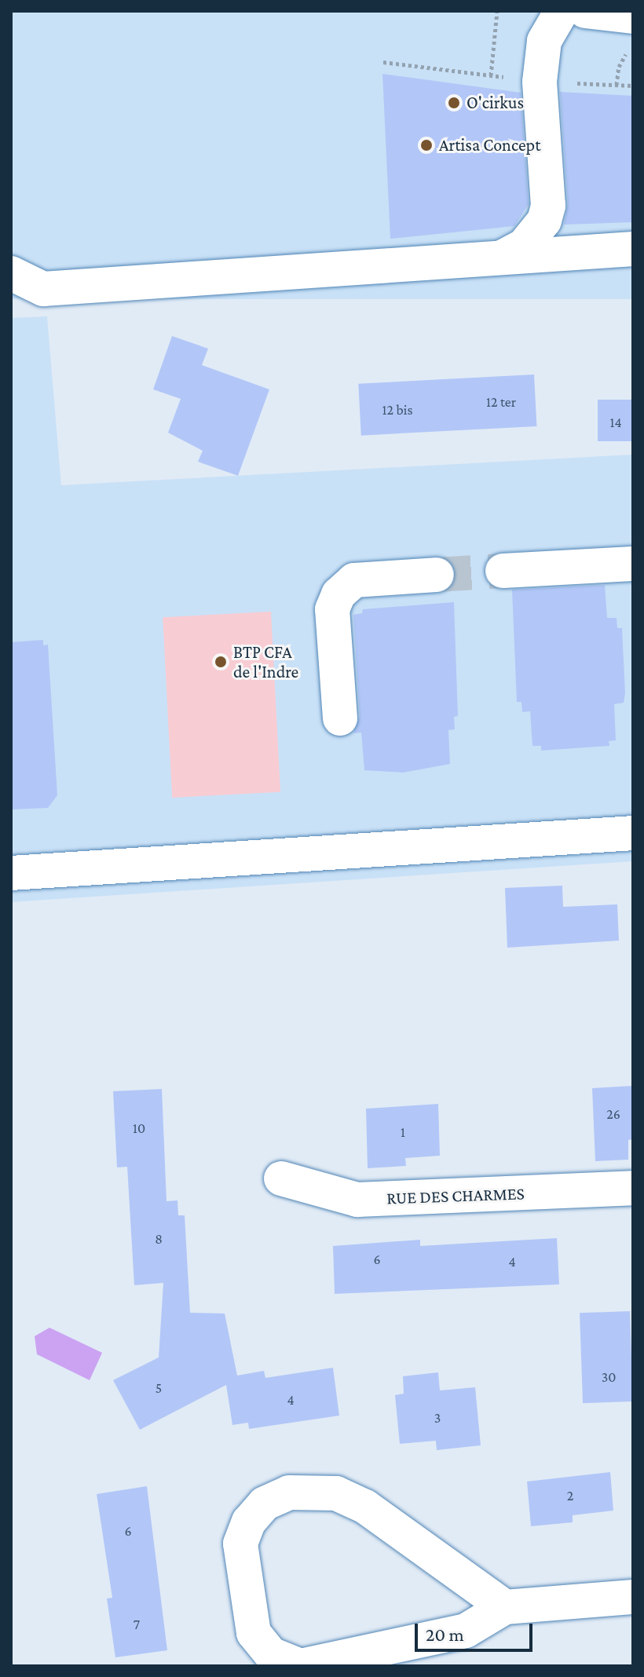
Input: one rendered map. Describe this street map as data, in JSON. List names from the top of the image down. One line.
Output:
{"streets":{"street":["RUE DES CHARMES"]},"places":["O'cirkus","Artisa Concept","BTP CFA de l'Indre"],"house_numbers":["12 ter","12 bis","14","26","10","1","8","6","4","30","5","4","3","2","6","7"],"scale_bar":"20 m"}
